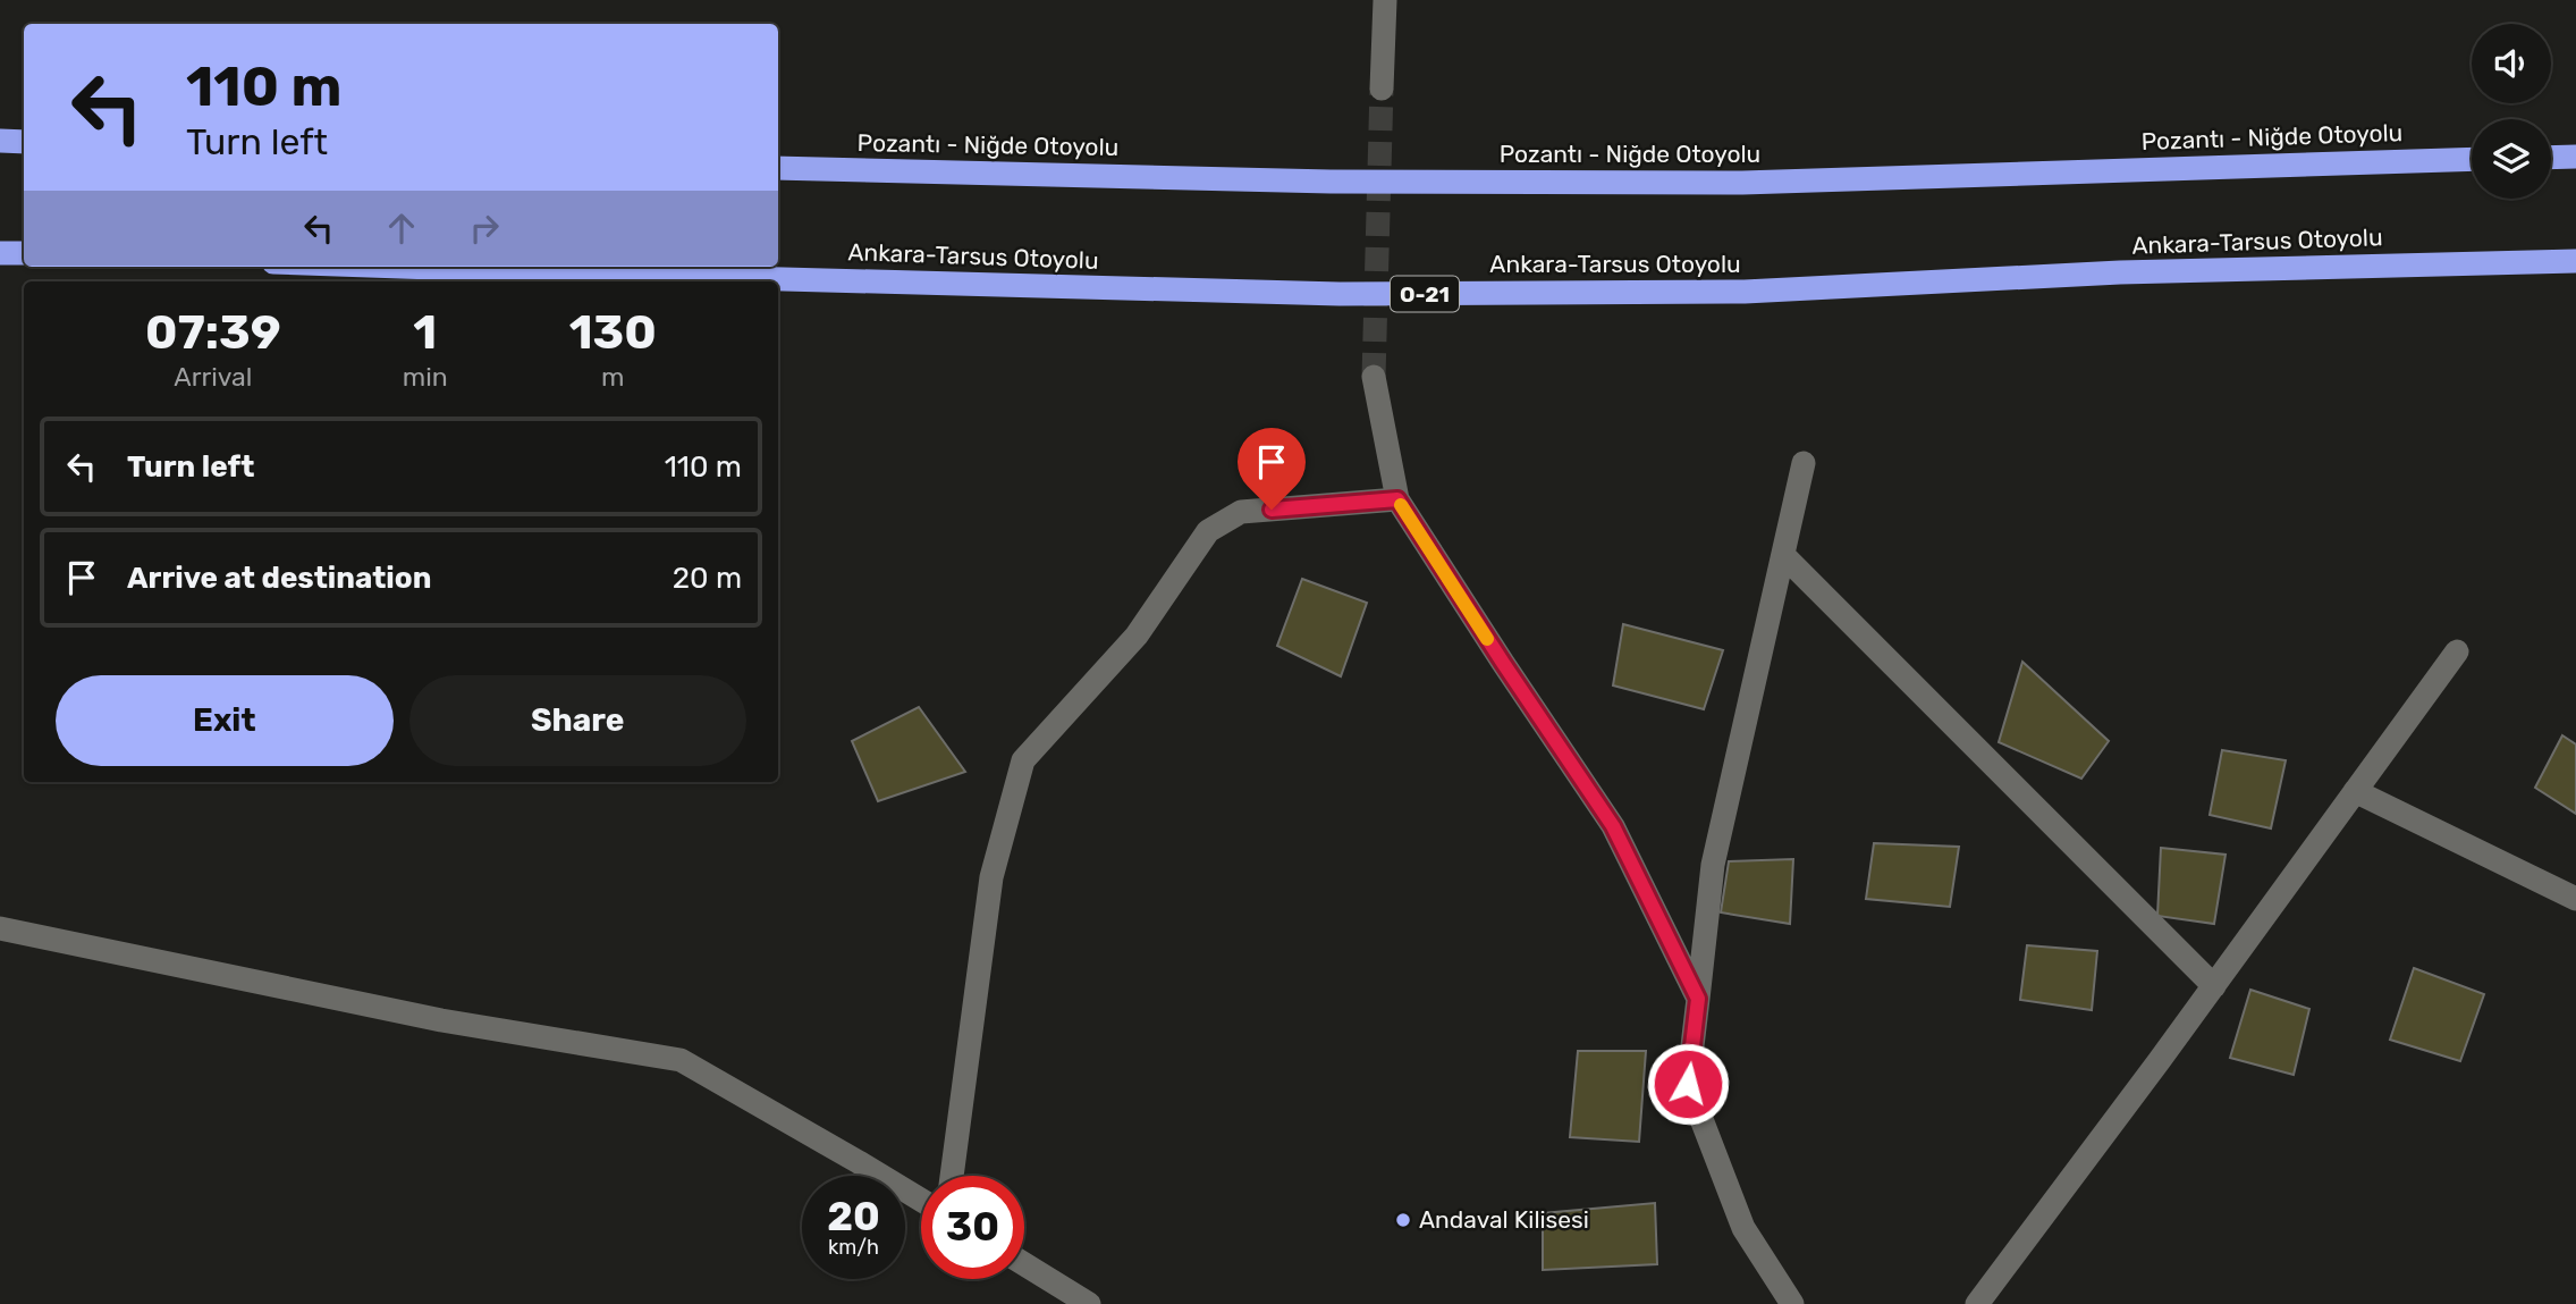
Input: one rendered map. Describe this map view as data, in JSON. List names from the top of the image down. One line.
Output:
{"streets":{"highway":["Pozantı - Niğde Otoyolu","Ankara-Tarsus Otoyolu","O-21"]},"places":["Andaval Kilisesi"],"page":{"turn":["110 m","Turn left"],"eta":["07:39","Arrival","1","min","130","m"],"list":[{"name":"Turn left","value":"110 m"},{"name":"Arrive at destination","value":"20 m"}],"buttons":["Exit","Share"],"speed":"20 km/h","limit":"30"}}
